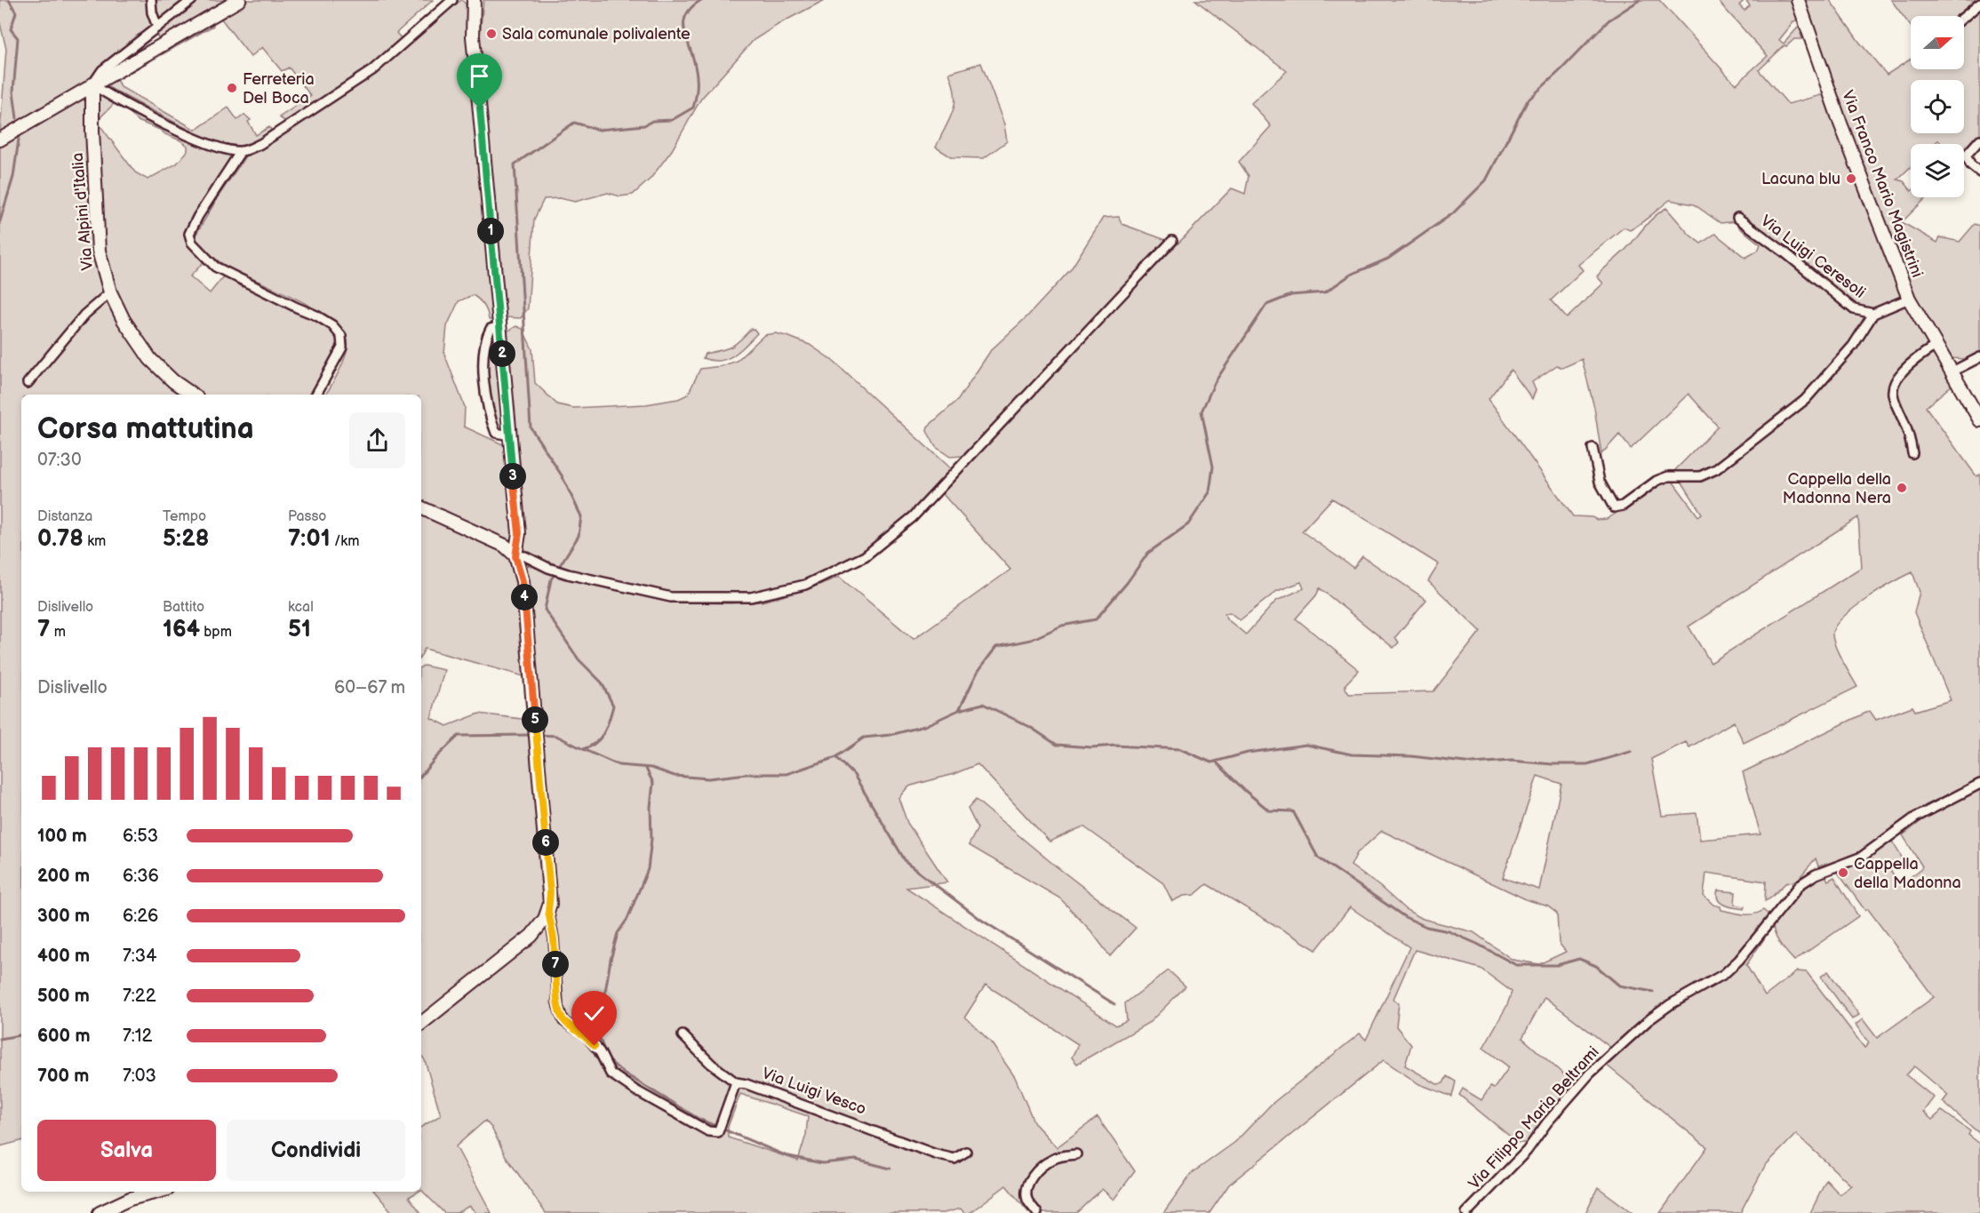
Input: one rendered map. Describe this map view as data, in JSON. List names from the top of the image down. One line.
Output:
{"streets":{"street":["Via Franco Mario Magistrini","Via Alpini d'Italia","Via Luigi Ceresoli","Via Luigi Vesco","Via Filippo Maria Beltrami"]},"places":["Sala comunale polivalente","Ferreteria Del Boca","Lacuna blu","Cappella della Madonna Nera","Cappella della Madonna"],"north":"right","page":{"pins":["1","2","3","4","5","6","7"],"heading":["Corsa mattutina","07:30"],"stats":[["Distanza","0.78 km"],["Tempo","5:28"],["Passo","7:01 /km"],["Dislivello","7 m"],["Battito","164 bpm"],["kcal","51"]],"chart":["Dislivello","60–67 m"],"list":[{"name":"100 m","note":"6:53"},{"name":"200 m","note":"6:36"},{"name":"300 m","note":"6:26"},{"name":"400 m","note":"7:34"},{"name":"500 m","note":"7:22"},{"name":"600 m","note":"7:12"},{"name":"700 m","note":"7:03"}],"buttons":["Salva","Condividi"]}}
